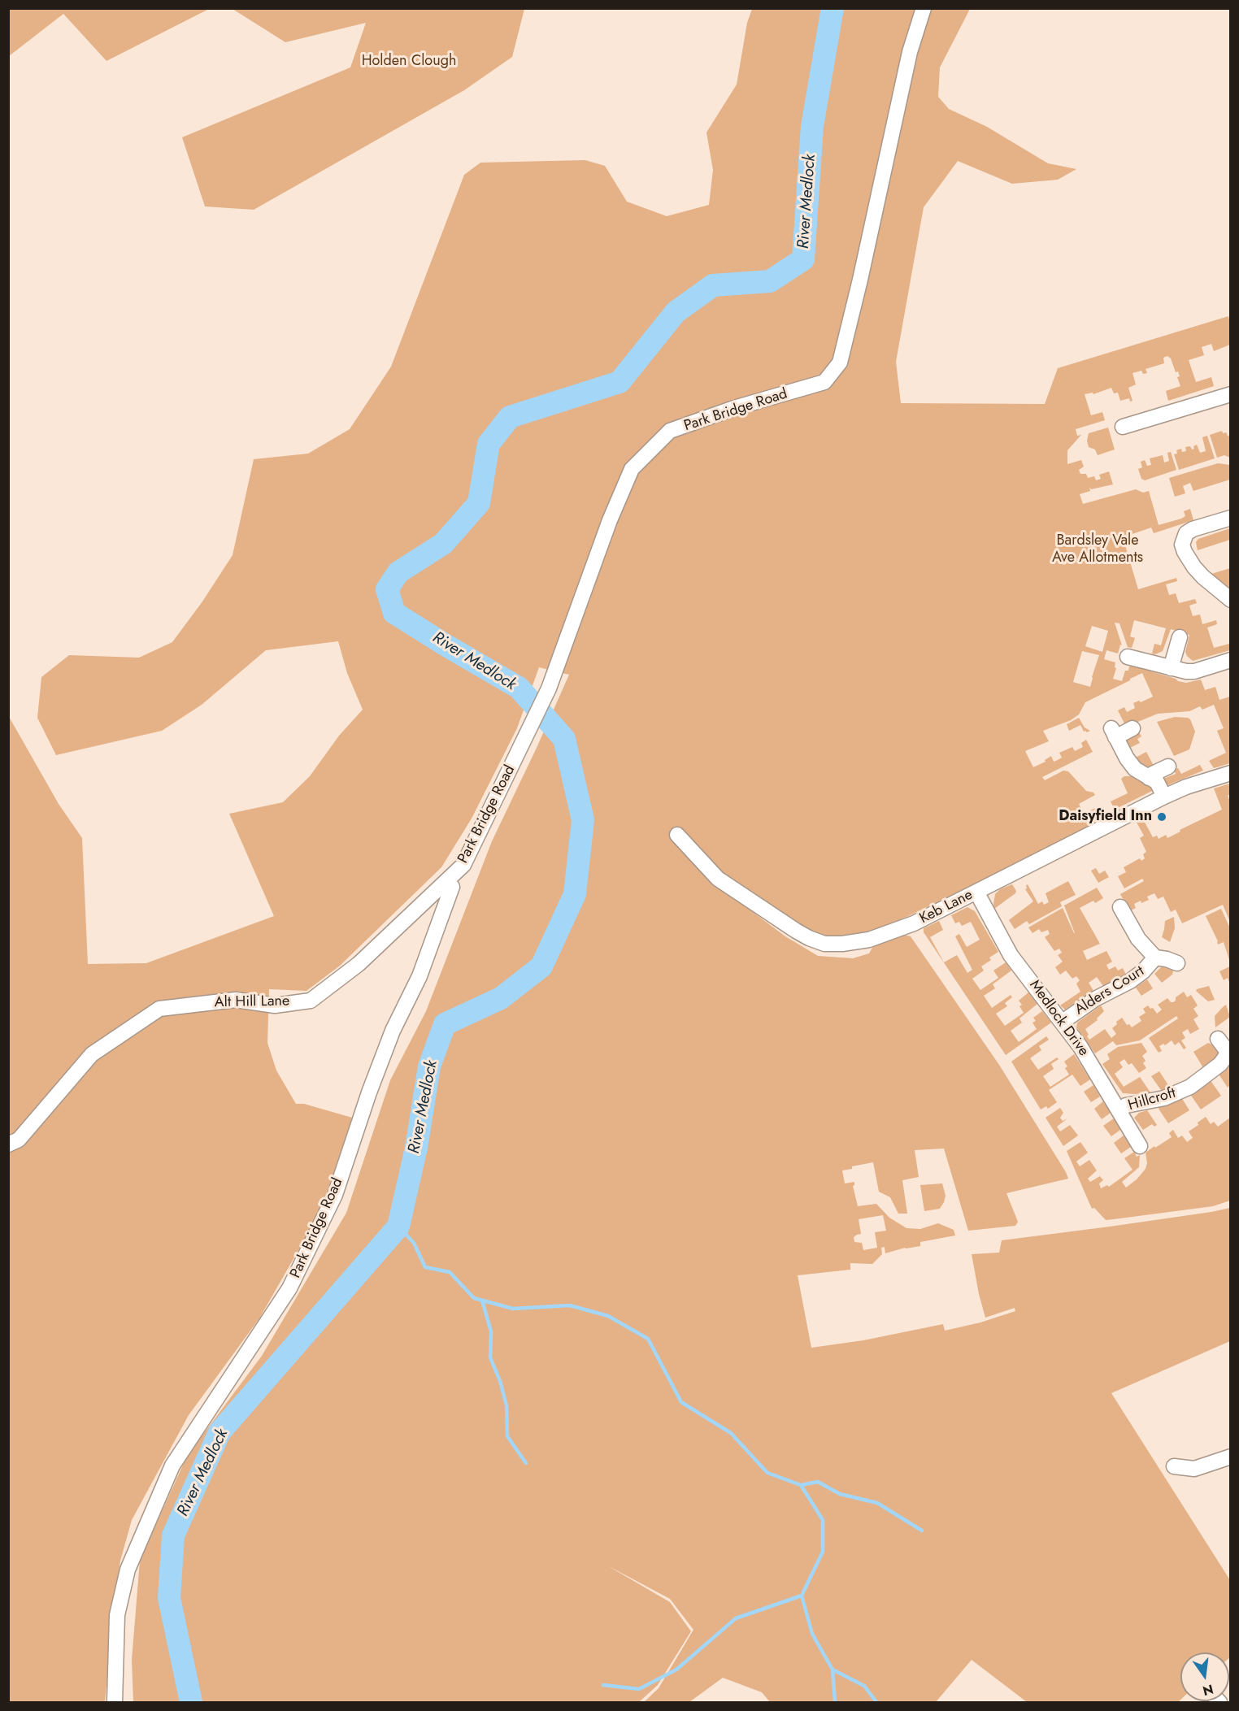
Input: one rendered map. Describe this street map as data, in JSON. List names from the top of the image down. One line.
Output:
{"streets":{"street":["Park Bridge Road","Keb Lane","Alders Court","Alt Hill Lane","Medlock Drive","Hillcroft"]},"crossings":[["Park Bridge Road","Alt Hill Lane"],["Keb Lane","Medlock Drive"],["Alders Court","Medlock Drive"],["Medlock Drive","Hillcroft"]],"water":["River Medlock"],"parks":["Holden Clough","Bardsley Vale Ave Allotments"],"places":["Daisyfield Inn"],"north":"bottom"}
